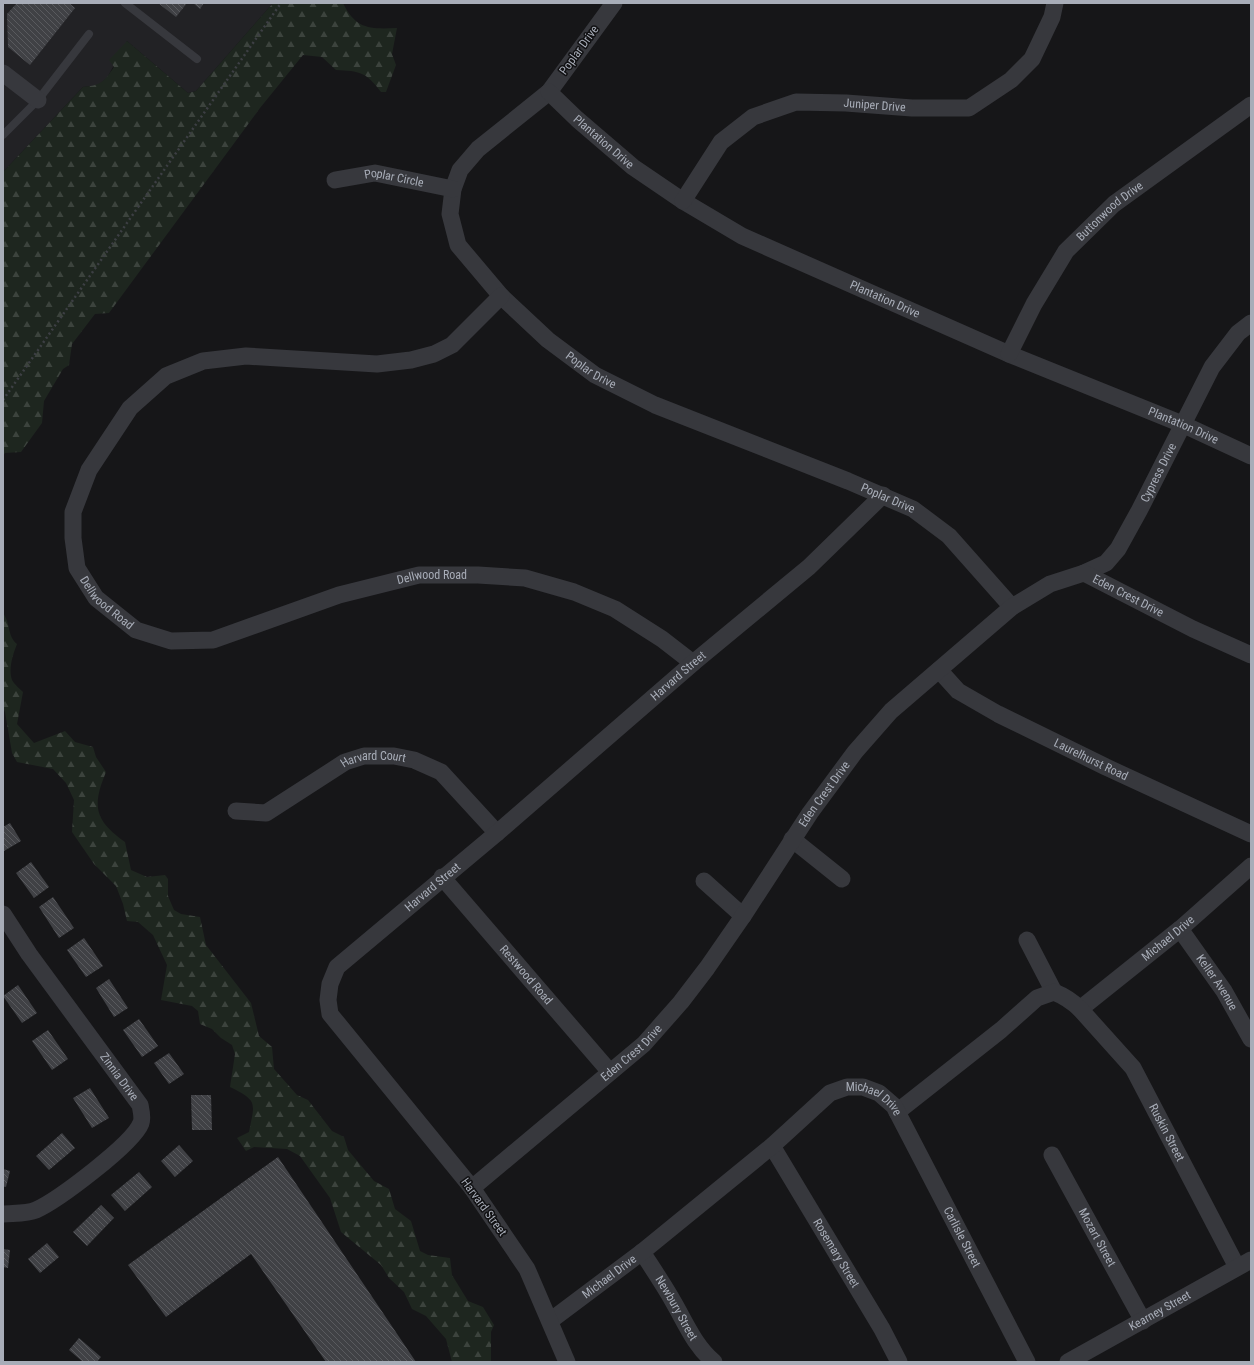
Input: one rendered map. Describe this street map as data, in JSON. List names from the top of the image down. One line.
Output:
{"streets":{"street":["Poplar Drive","Juniper Drive","Plantation Drive","Poplar Circle","Buttonwood Drive","Cypress Drive","Dellwood Road","Eden Crest Drive","Harvard Street","Laurelhurst Road","Harvard Court","Michael Drive","Restwood Road","Keller Avenue","Zinnia Drive","Ruskin Street","Carlisle Street","Mozart Street","Rosemary Street","Newbury Street","Kearney Street"]},"crossings":[["Poplar Drive","Plantation Drive"],["Poplar Drive","Poplar Circle"],["Poplar Drive","Dellwood Road"],["Poplar Drive","Eden Crest Drive"],["Poplar Drive","Harvard Street"],["Juniper Drive","Plantation Drive"],["Plantation Drive","Buttonwood Drive"],["Plantation Drive","Cypress Drive"],["Cypress Drive","Eden Crest Drive"],["Dellwood Road","Harvard Street"],["Eden Crest Drive","Harvard Street"],["Eden Crest Drive","Laurelhurst Road"],["Eden Crest Drive","Restwood Road"],["Harvard Street","Harvard Court"],["Harvard Street","Michael Drive"],["Harvard Street","Restwood Road"],["Michael Drive","Keller Avenue"],["Michael Drive","Ruskin Street"],["Michael Drive","Carlisle Street"],["Michael Drive","Rosemary Street"],["Michael Drive","Newbury Street"],["Ruskin Street","Kearney Street"],["Mozart Street","Kearney Street"]]}
